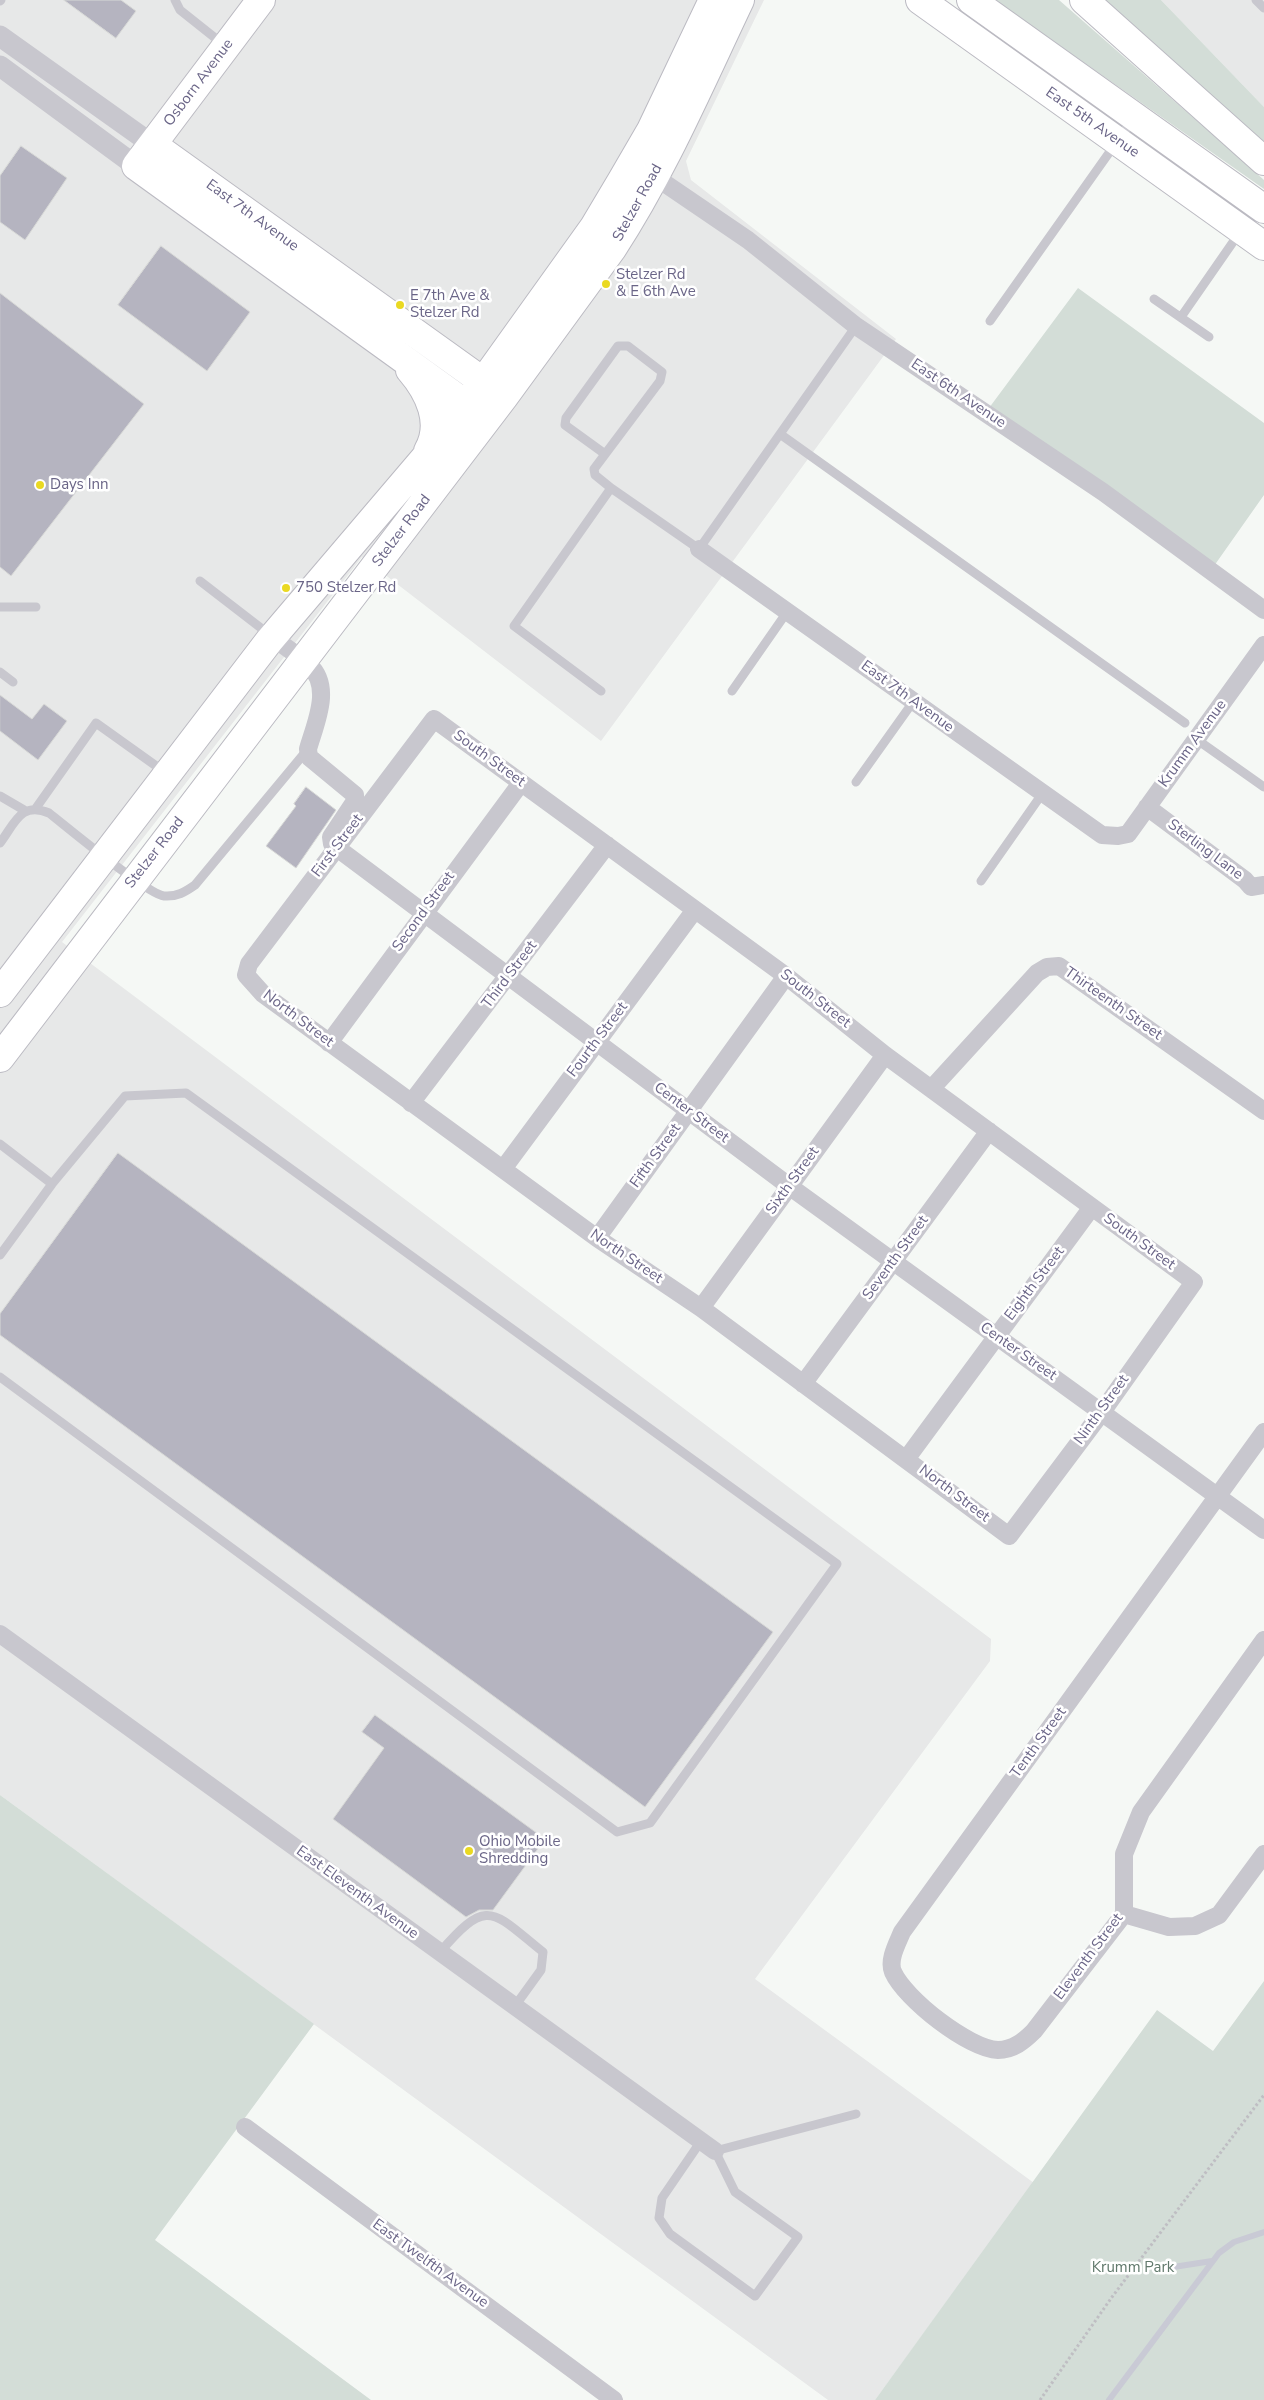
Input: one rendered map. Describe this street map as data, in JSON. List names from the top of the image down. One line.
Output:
{"streets":{"main road":["Osborn Avenue","East 5th Avenue","Stelzer Road","East 7th Avenue"],"street":["East 6th Avenue","Krumm Avenue","South Street","First Street","Sterling Lane","Second Street","Third Street","Thirteenth Street","North Street","Fourth Street","Center Street","Fifth Street","Sixth Street","Seventh Street","Eighth Street","Ninth Street","Tenth Street","East Eleventh Avenue","Eleventh Street","East Twelfth Avenue"]},"crossings":[["Osborn Avenue","East 7th Avenue"],["Stelzer Road","East 7th Avenue"],["Stelzer Road","East 6th Avenue"],["East 7th Avenue","Krumm Avenue"],["Krumm Avenue","Sterling Lane"],["South Street","First Street"],["South Street","Second Street"],["South Street","Third Street"],["South Street","Thirteenth Street"],["South Street","Fourth Street"],["South Street","Fifth Street"],["South Street","Sixth Street"],["South Street","Seventh Street"],["South Street","Eighth Street"],["South Street","Ninth Street"],["First Street","North Street"],["First Street","Center Street"],["Second Street","North Street"],["Second Street","Center Street"],["Third Street","North Street"],["Third Street","Center Street"],["North Street","Fourth Street"],["North Street","Fifth Street"],["North Street","Sixth Street"],["North Street","Seventh Street"],["North Street","Eighth Street"],["North Street","Ninth Street"],["Fourth Street","Center Street"],["Center Street","Fifth Street"],["Center Street","Sixth Street"],["Center Street","Seventh Street"],["Center Street","Eighth Street"],["Center Street","Ninth Street"],["Center Street","Tenth Street"],["Tenth Street","Eleventh Street"]],"parks":["Krumm Park"],"places":["Stelzer Rd & E 6th Ave","E 7th Ave & Stelzer Rd","Days Inn","750 Stelzer Rd","Ohio Mobile Shredding"]}
